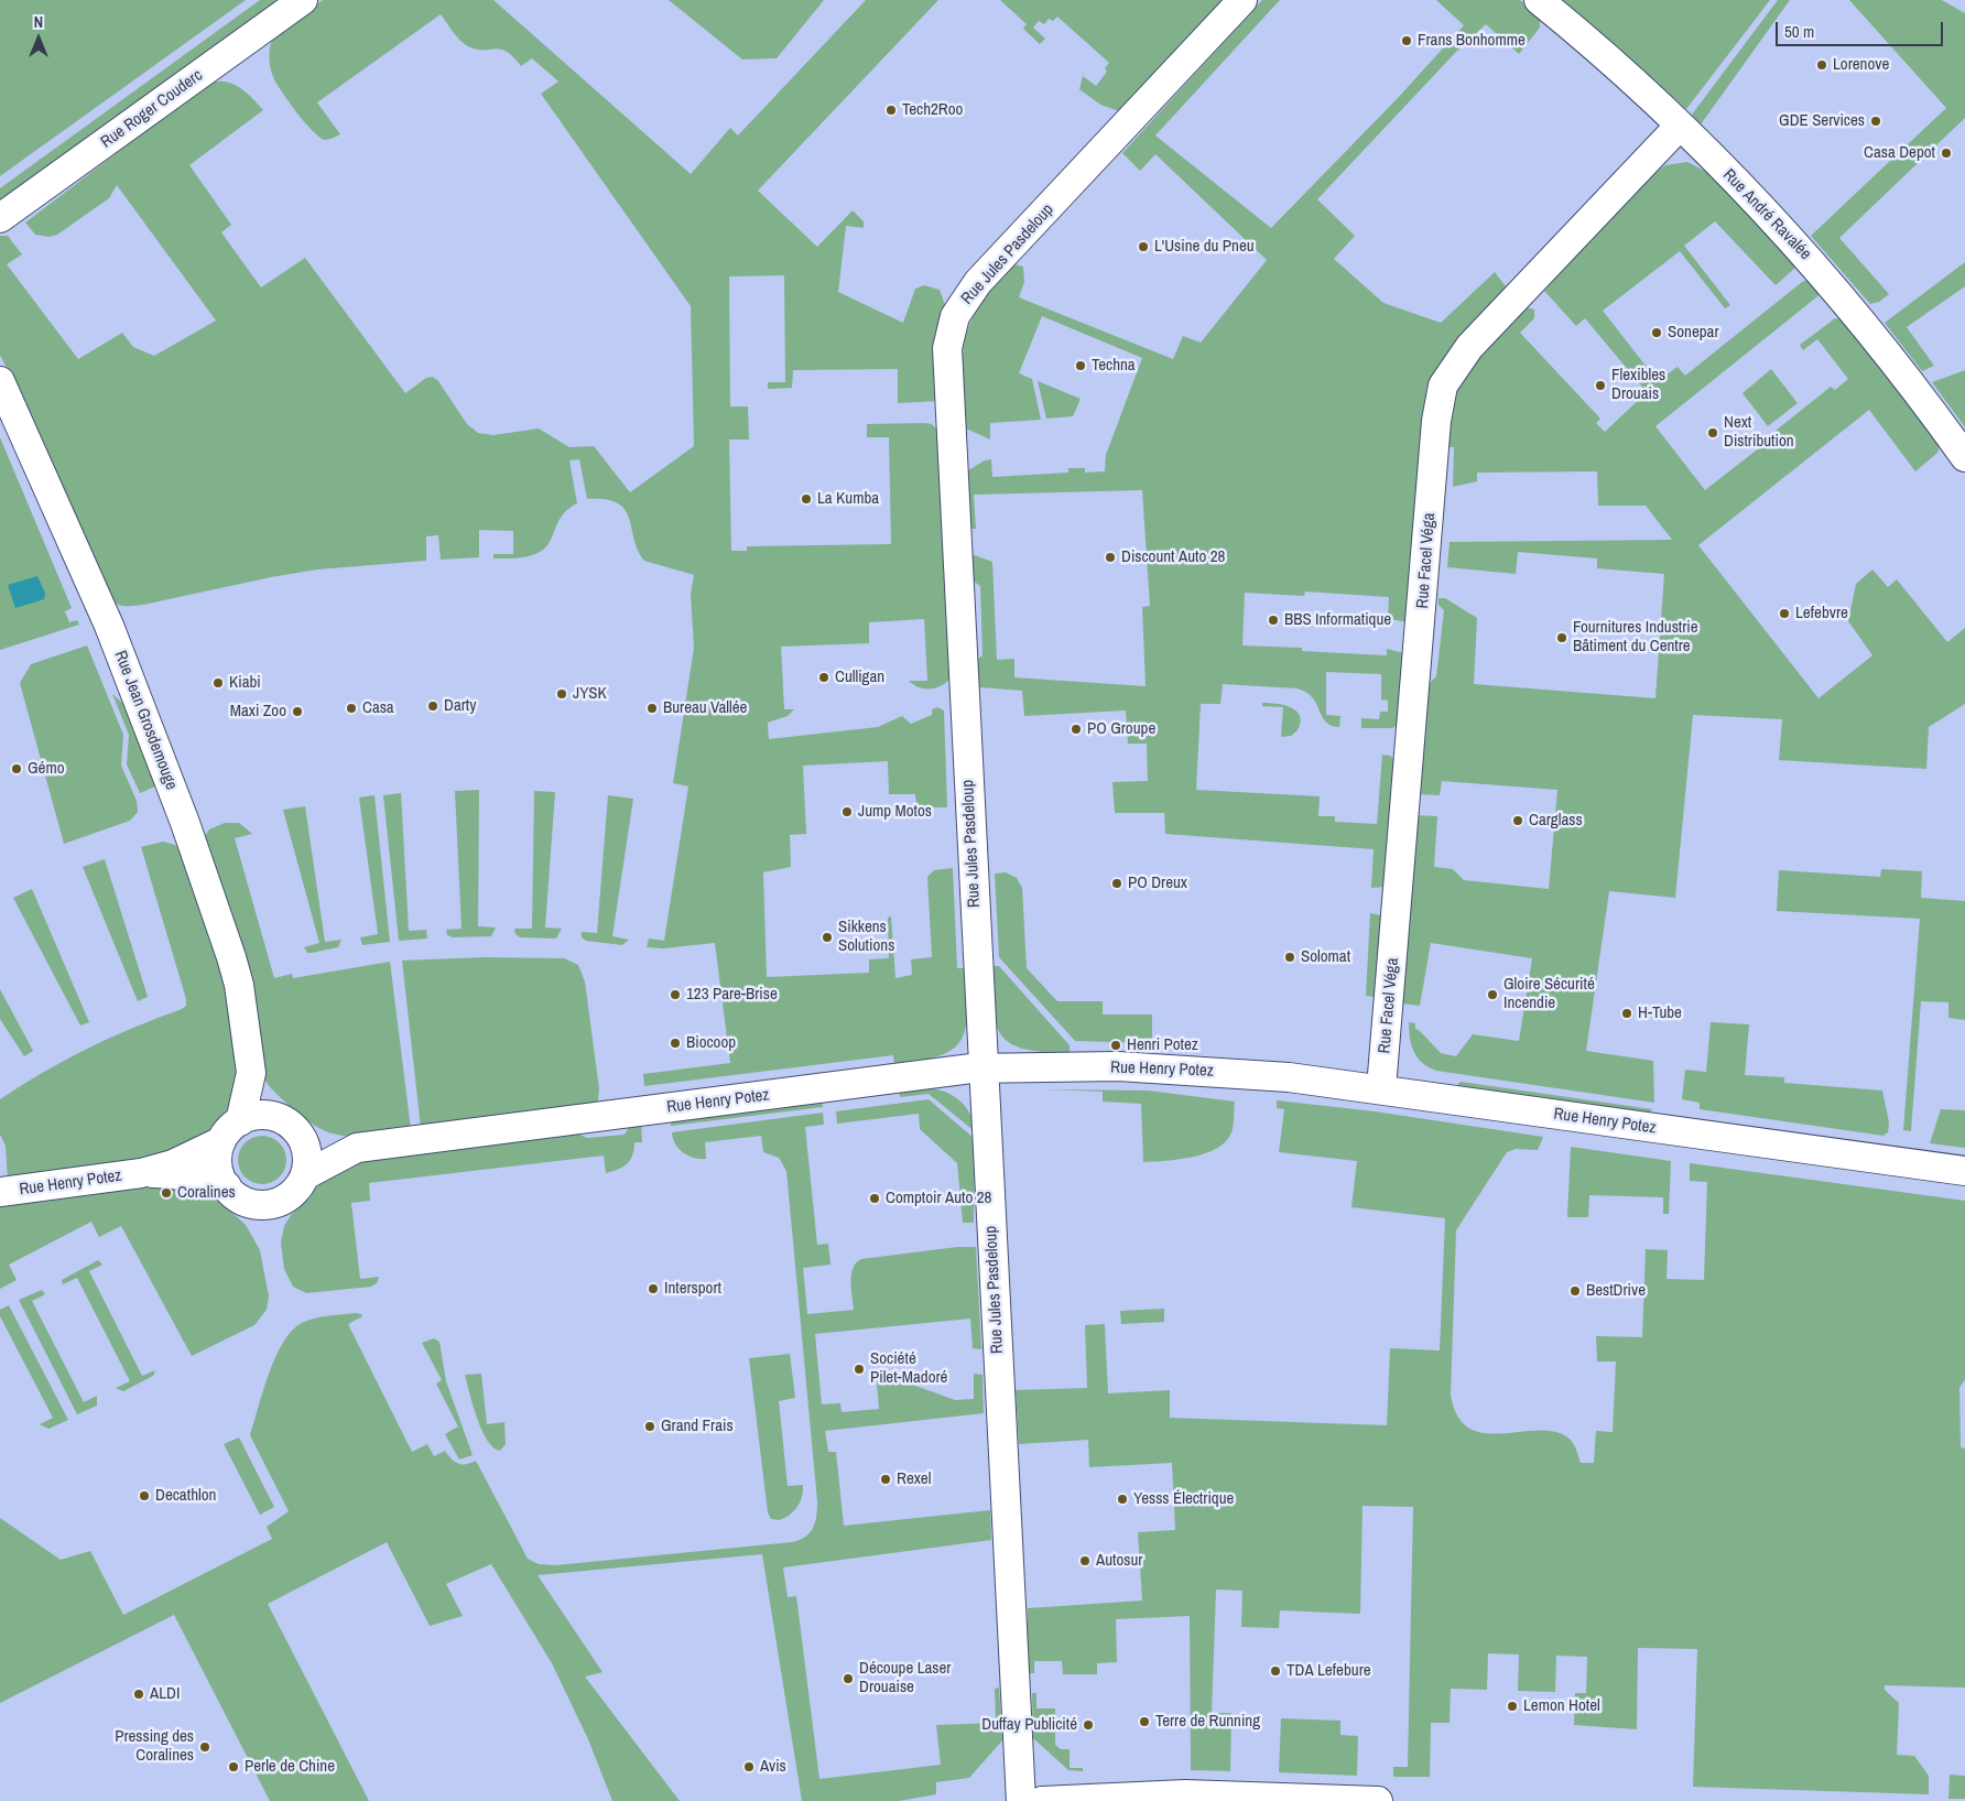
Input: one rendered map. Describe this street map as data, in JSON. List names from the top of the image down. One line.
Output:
{"streets":{"street":["Rue Roger Couderc","Rue André Ravalée","Rue Jules Pasdeloup","Rue Facel Véga","Rue Jean Grosdemouge","Rue Henry Potez"]},"crossings":[["Rue André Ravalée","Rue Facel Véga"],["Rue Jules Pasdeloup","Rue Henry Potez"],["Rue Facel Véga","Rue Henry Potez"]],"places":["Frans Bonhomme","Lorenove","Tech2Roo","GDE Services","Casa Depot","L'Usine du Pneu","Sonepar","Techna","Flexibles Drouais","Next Distribution","La Kumba","Discount Auto 28","Lefebvre","BBS Informatique","Fournitures Industrie Bâtiment du Centre","Culligan","Kiabi","JYSK","Darty","Casa","Bureau Vallée","Maxi Zoo","PO Groupe","Gémo","Jump Motos","Carglass","PO Dreux","Sikkens Solutions","Solomat","123 Pare-Brise","Gloire Sécurité Incendie","H-Tube","Biocoop","Henri Potez","Coralines","Comptoir Auto 28","Intersport","BestDrive","Société Pilet-Madoré","Grand Frais","Rexel","Decathlon","Yesss Électrique","Autosur","TDA Lefebure","Découpe Laser Drouaise","ALDI","Lemon Hotel","Terre de Running","Duffay Publicité","Pressing des Coralines","Perle de Chine","Avis"],"scale_bar":"50 m","north":"top"}
